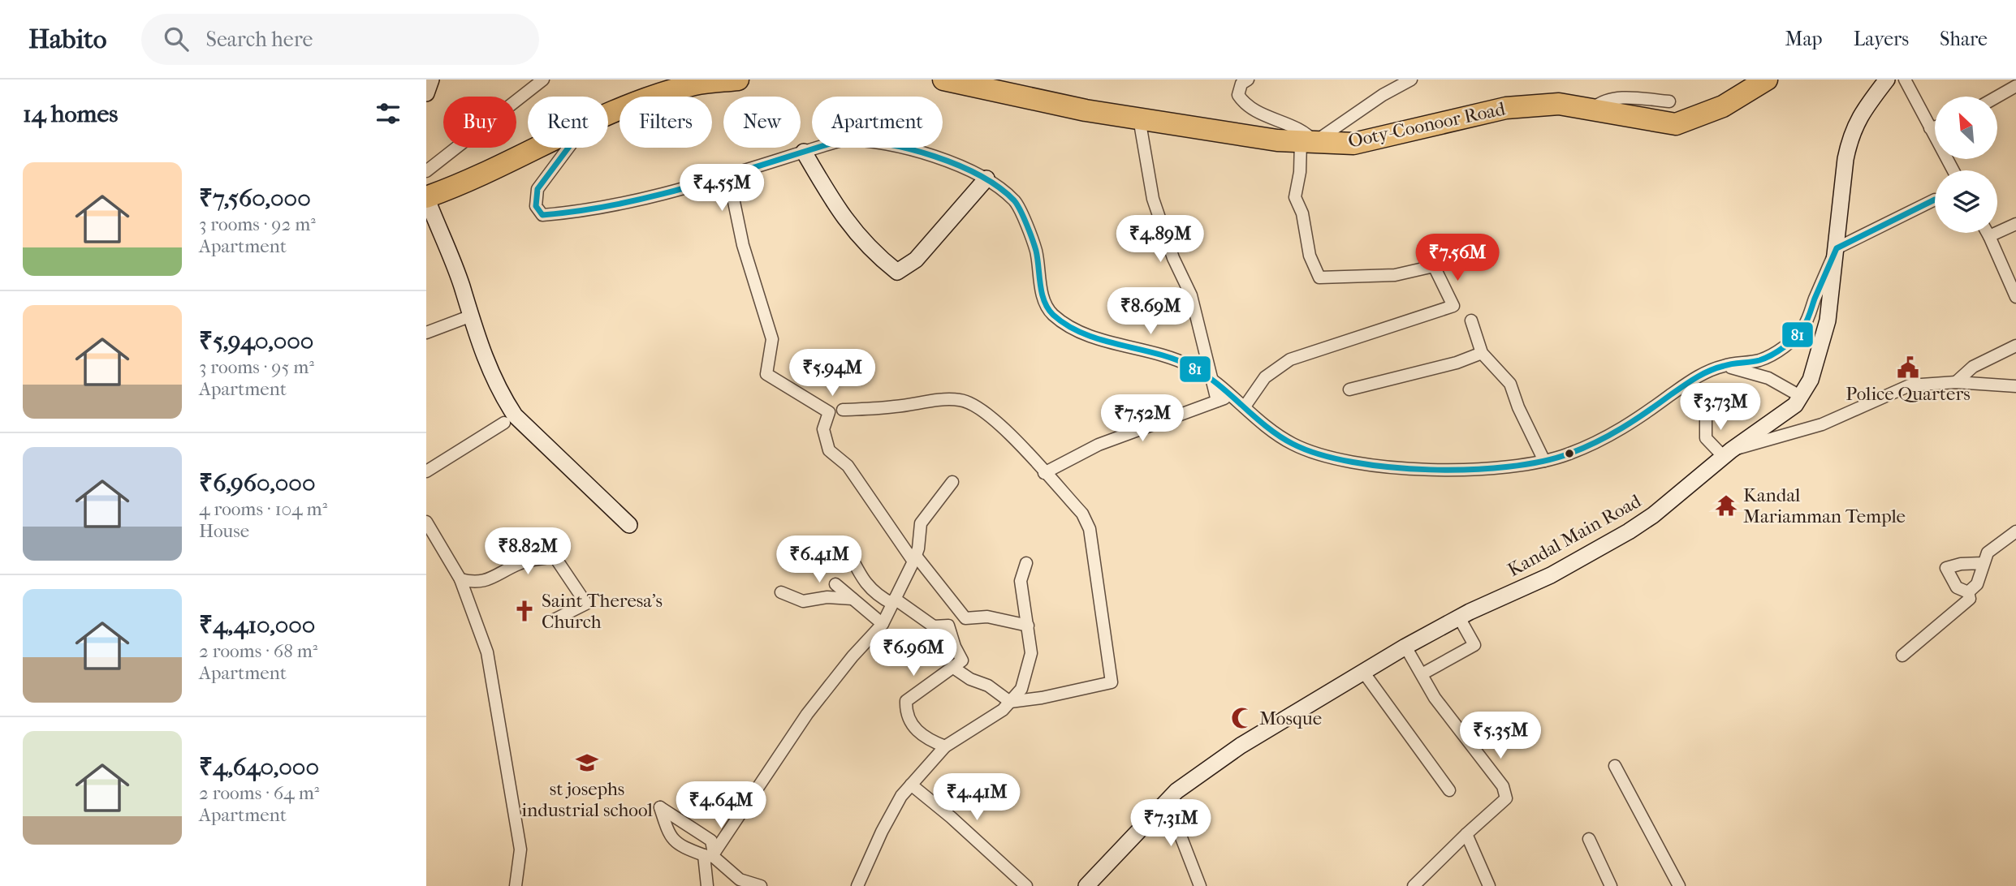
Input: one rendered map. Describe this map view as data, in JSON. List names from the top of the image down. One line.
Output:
{"streets":{"highway":["Ooty-Coonoor Road"],"street":["Kandal Main Road"]},"places":{"public building":["Police Quarters"],"temple":["Kandal Mariamman Temple"],"church":["Saint Theresa's Church"],"mosque":["Mosque"],"school or university":["st josephs industrial school"]},"lines":["transit line 81"],"north":"top left","page":{"header":"Habito","search":"Search here","nav":["Map","Layers","Share"],"heading":"14 homes","chip":["Buy","Rent","Filters","New","Apartment"],"list":[{"name":"₹7,560,000","note":"3 rooms · 92 m² · Apartment"},{"name":"₹5,940,000","note":"3 rooms · 95 m² · Apartment"},{"name":"₹6,960,000","note":"4 rooms · 104 m² · House"},{"name":"₹4,410,000","note":"2 rooms · 68 m² · Apartment"},{"name":"₹4,640,000","note":"2 rooms · 64 m² · Apartment"}],"price":["₹4.55M","₹4.89M","₹7.56M","₹8.69M","₹5.94M","₹3.73M","₹7.52M","₹8.82M","₹6.41M","₹6.96M","₹5.35M","₹4.41M","₹4.64M","₹7.31M"]}}
